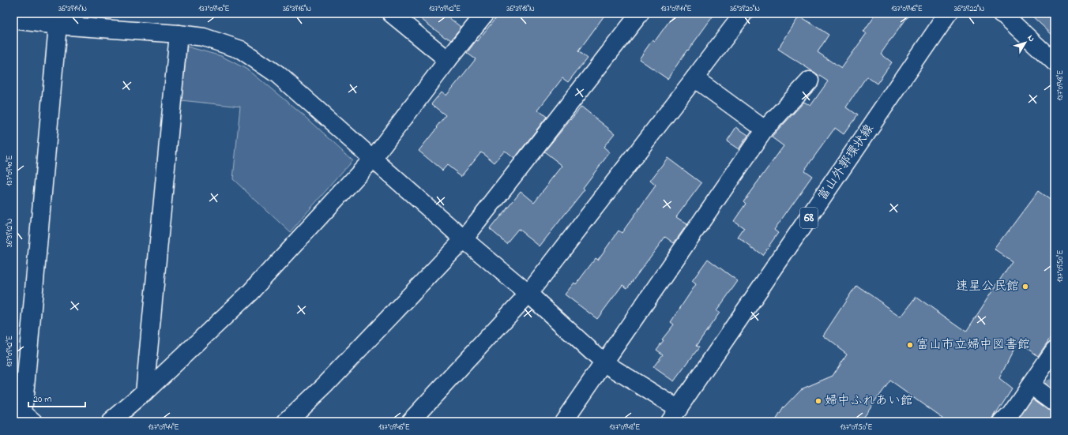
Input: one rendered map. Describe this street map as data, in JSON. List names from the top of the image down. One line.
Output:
{"streets":{"street":["富山外郭環状線","68"]},"places":["速星公民館","富山市立婦中図書館","婦中ふれあい館"],"scale_bar":"20 m","north":"top right","coordinates":["36°39'14\"N","137°09'40\"E","36°39'16\"N","137°09'42\"E","36°39'18\"N","137°09'44\"E","36°39'20\"N","137°09'46\"E","36°39'22\"N","137°09'48\"E","36°39'12\"N","137°09'50\"E"]}
